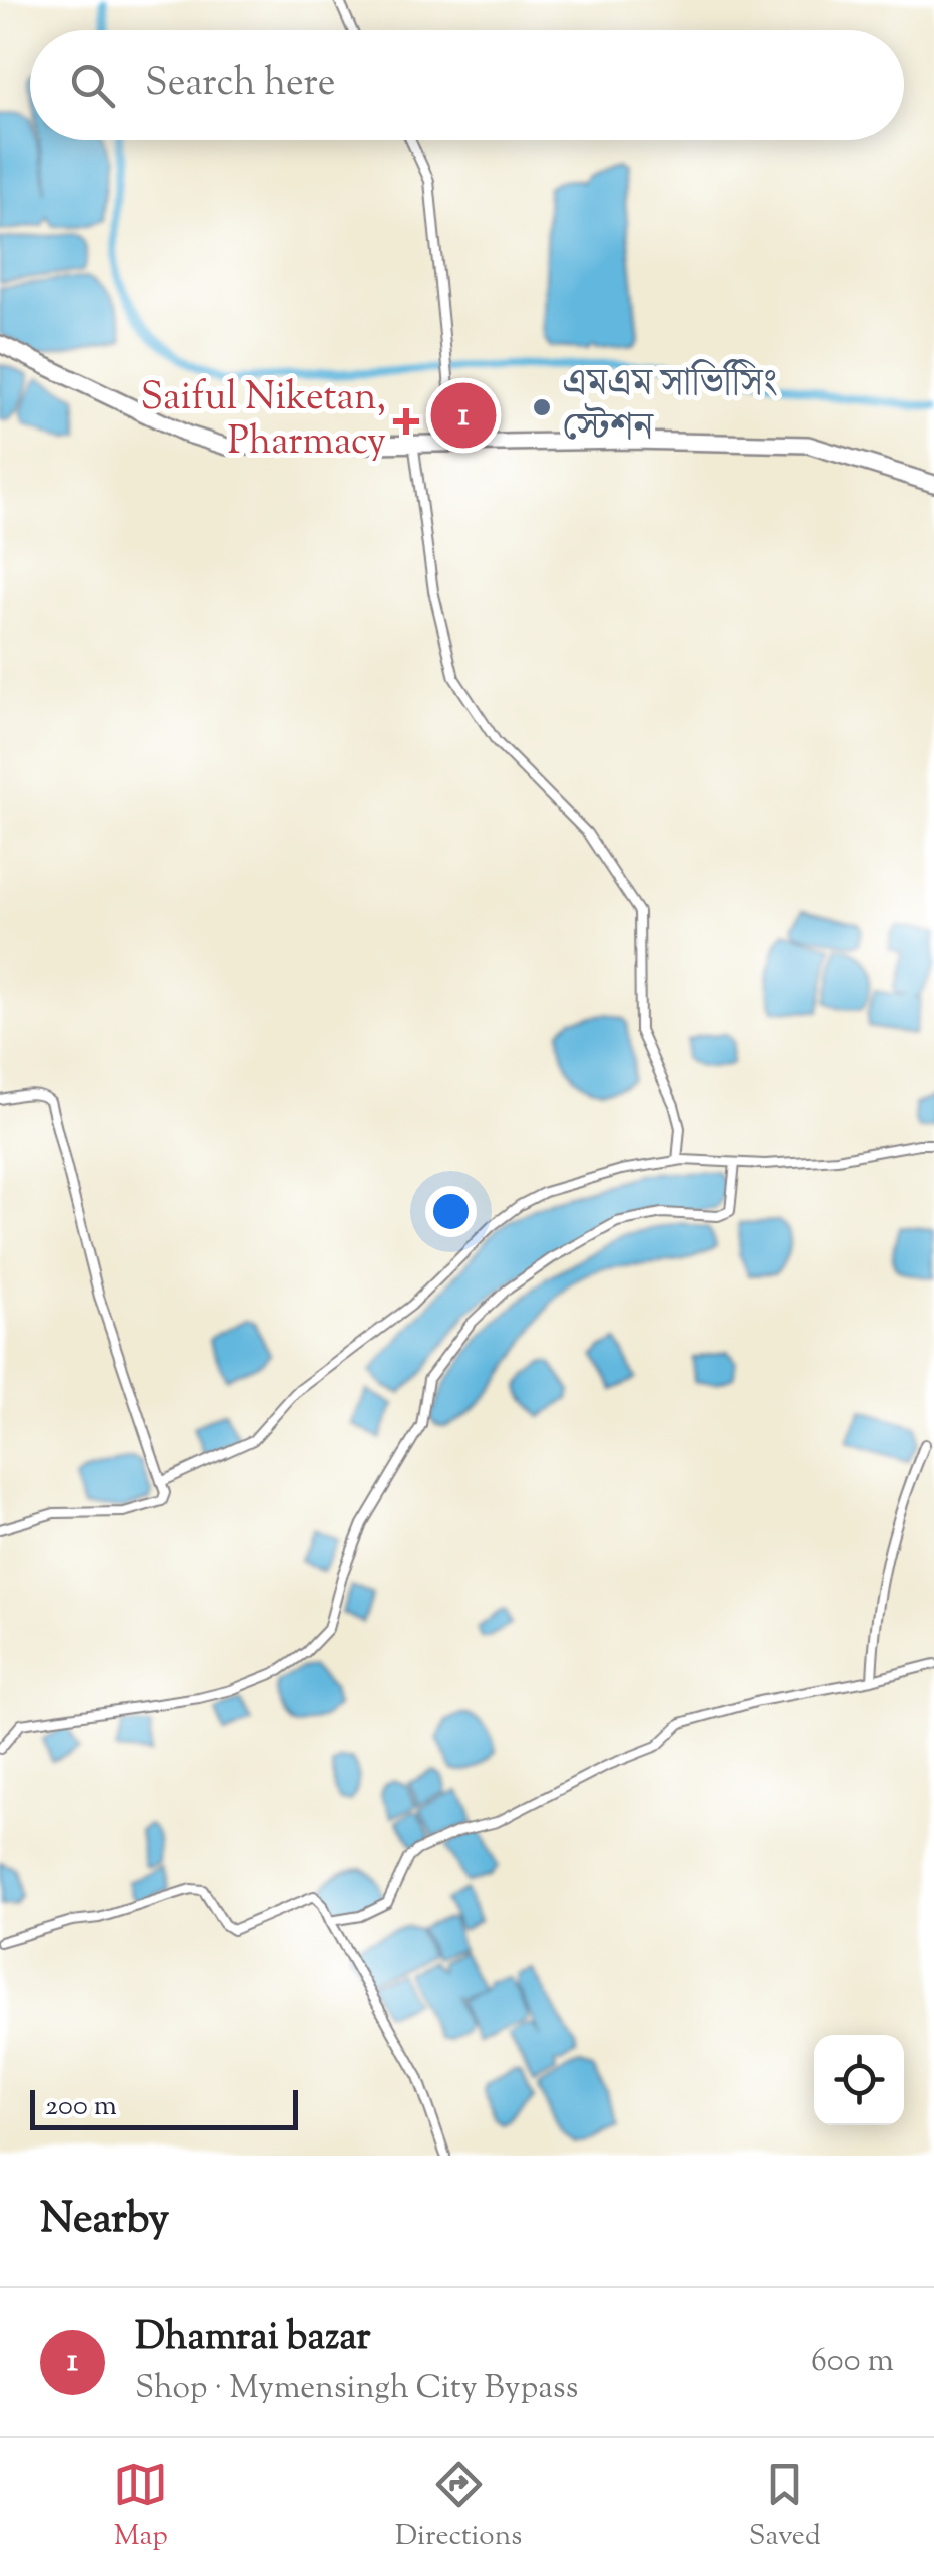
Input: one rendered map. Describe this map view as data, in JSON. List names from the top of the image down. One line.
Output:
{"places":{"other":["এমএম সাভ‌িসি‌িং স্ট‌েশন"],"health":["Saiful Niketan, Pharmacy"]},"scale_bar":"200 m","page":{"search":"Search here","pins":"1","scale":"200 m","heading":"Nearby","list":[{"mark":"1","name":"Dhamrai bazar","note":"Shop · Mymensingh City Bypass","value":"600 m"}],"nav":["Map","Directions","Saved"]}}
